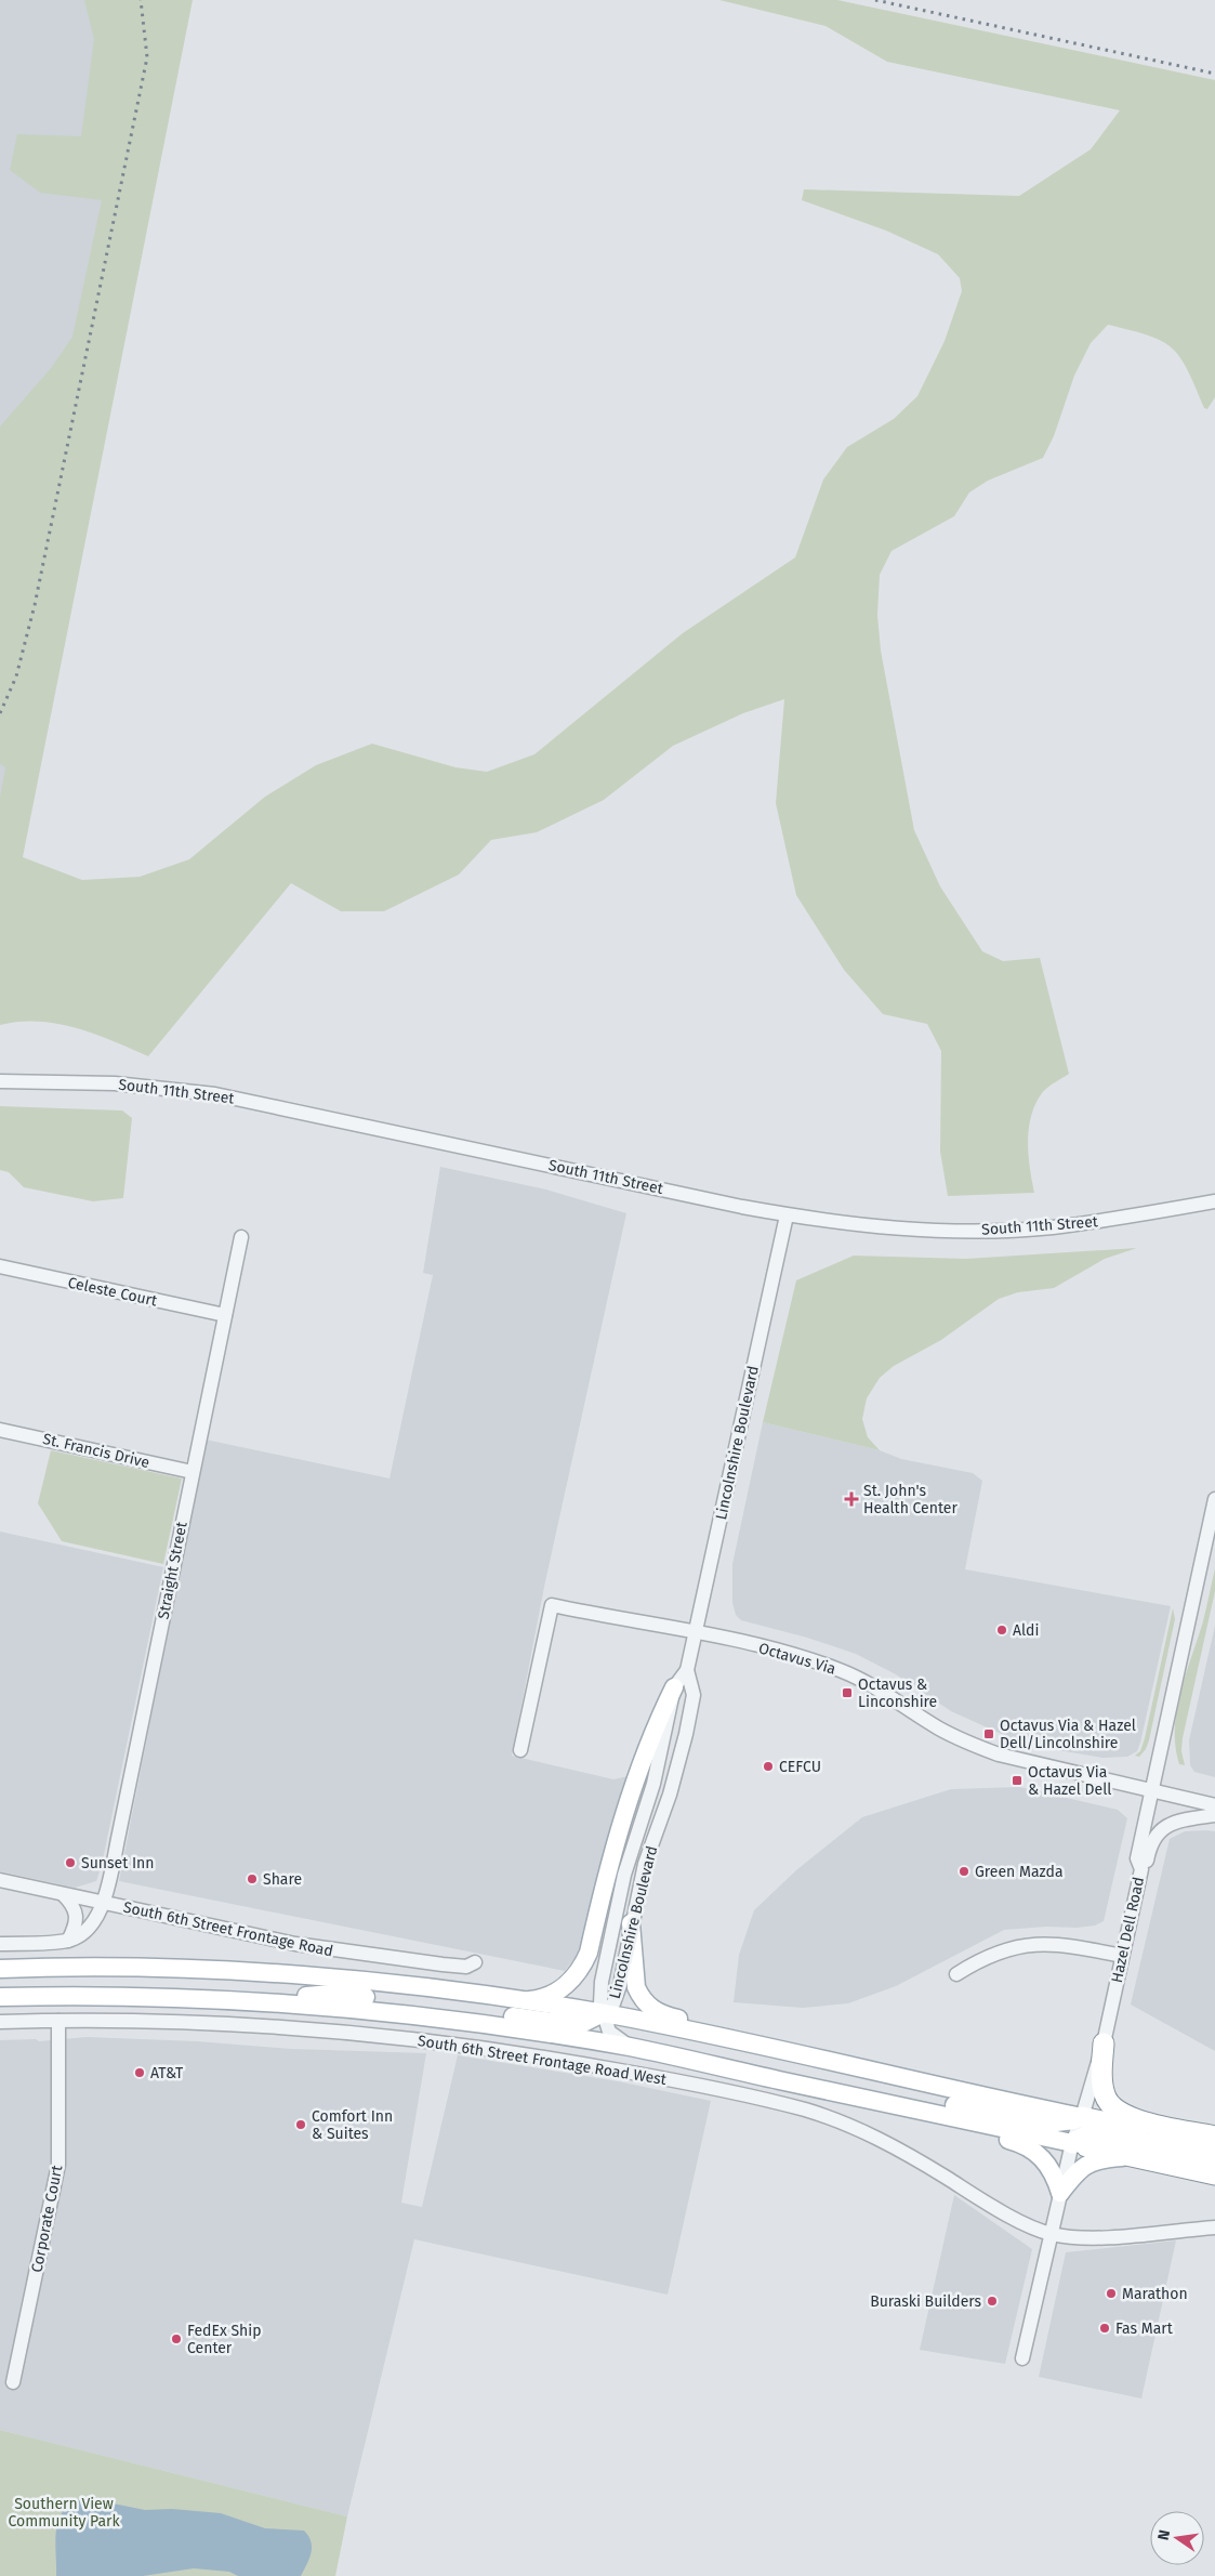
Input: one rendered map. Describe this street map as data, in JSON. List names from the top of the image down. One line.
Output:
{"streets":{"street":["South 11th Street","Celeste Court","Lincolnshire Boulevard","St. Francis Drive","Straight Street","Octavus Via","South 6th Street Frontage Road","Hazel Dell Road","South 6th Street Frontage Road West","Corporate Court"]},"crossings":[["South 11th Street","Lincolnshire Boulevard"],["Celeste Court","Straight Street"],["Lincolnshire Boulevard","Octavus Via"],["St. Francis Drive","Straight Street"],["Straight Street","South 6th Street Frontage Road"],["Octavus Via","Hazel Dell Road"],["Hazel Dell Road","South 6th Street Frontage Road West"],["South 6th Street Frontage Road West","Corporate Court"]],"parks":["Southern View Community Park"],"places":{"health":["St. John's Health Center"],"other":["Aldi","CEFCU","Sunset Inn","Green Mazda","Share","AT&T","Comfort Inn & Suites","Marathon","Buraski Builders","Fas Mart","FedEx Ship Center"],"transit":["Octavus & Linconshire","Octavus Via & Hazel Dell/Lincolnshire","Octavus Via & Hazel Dell"]},"north":"left"}
